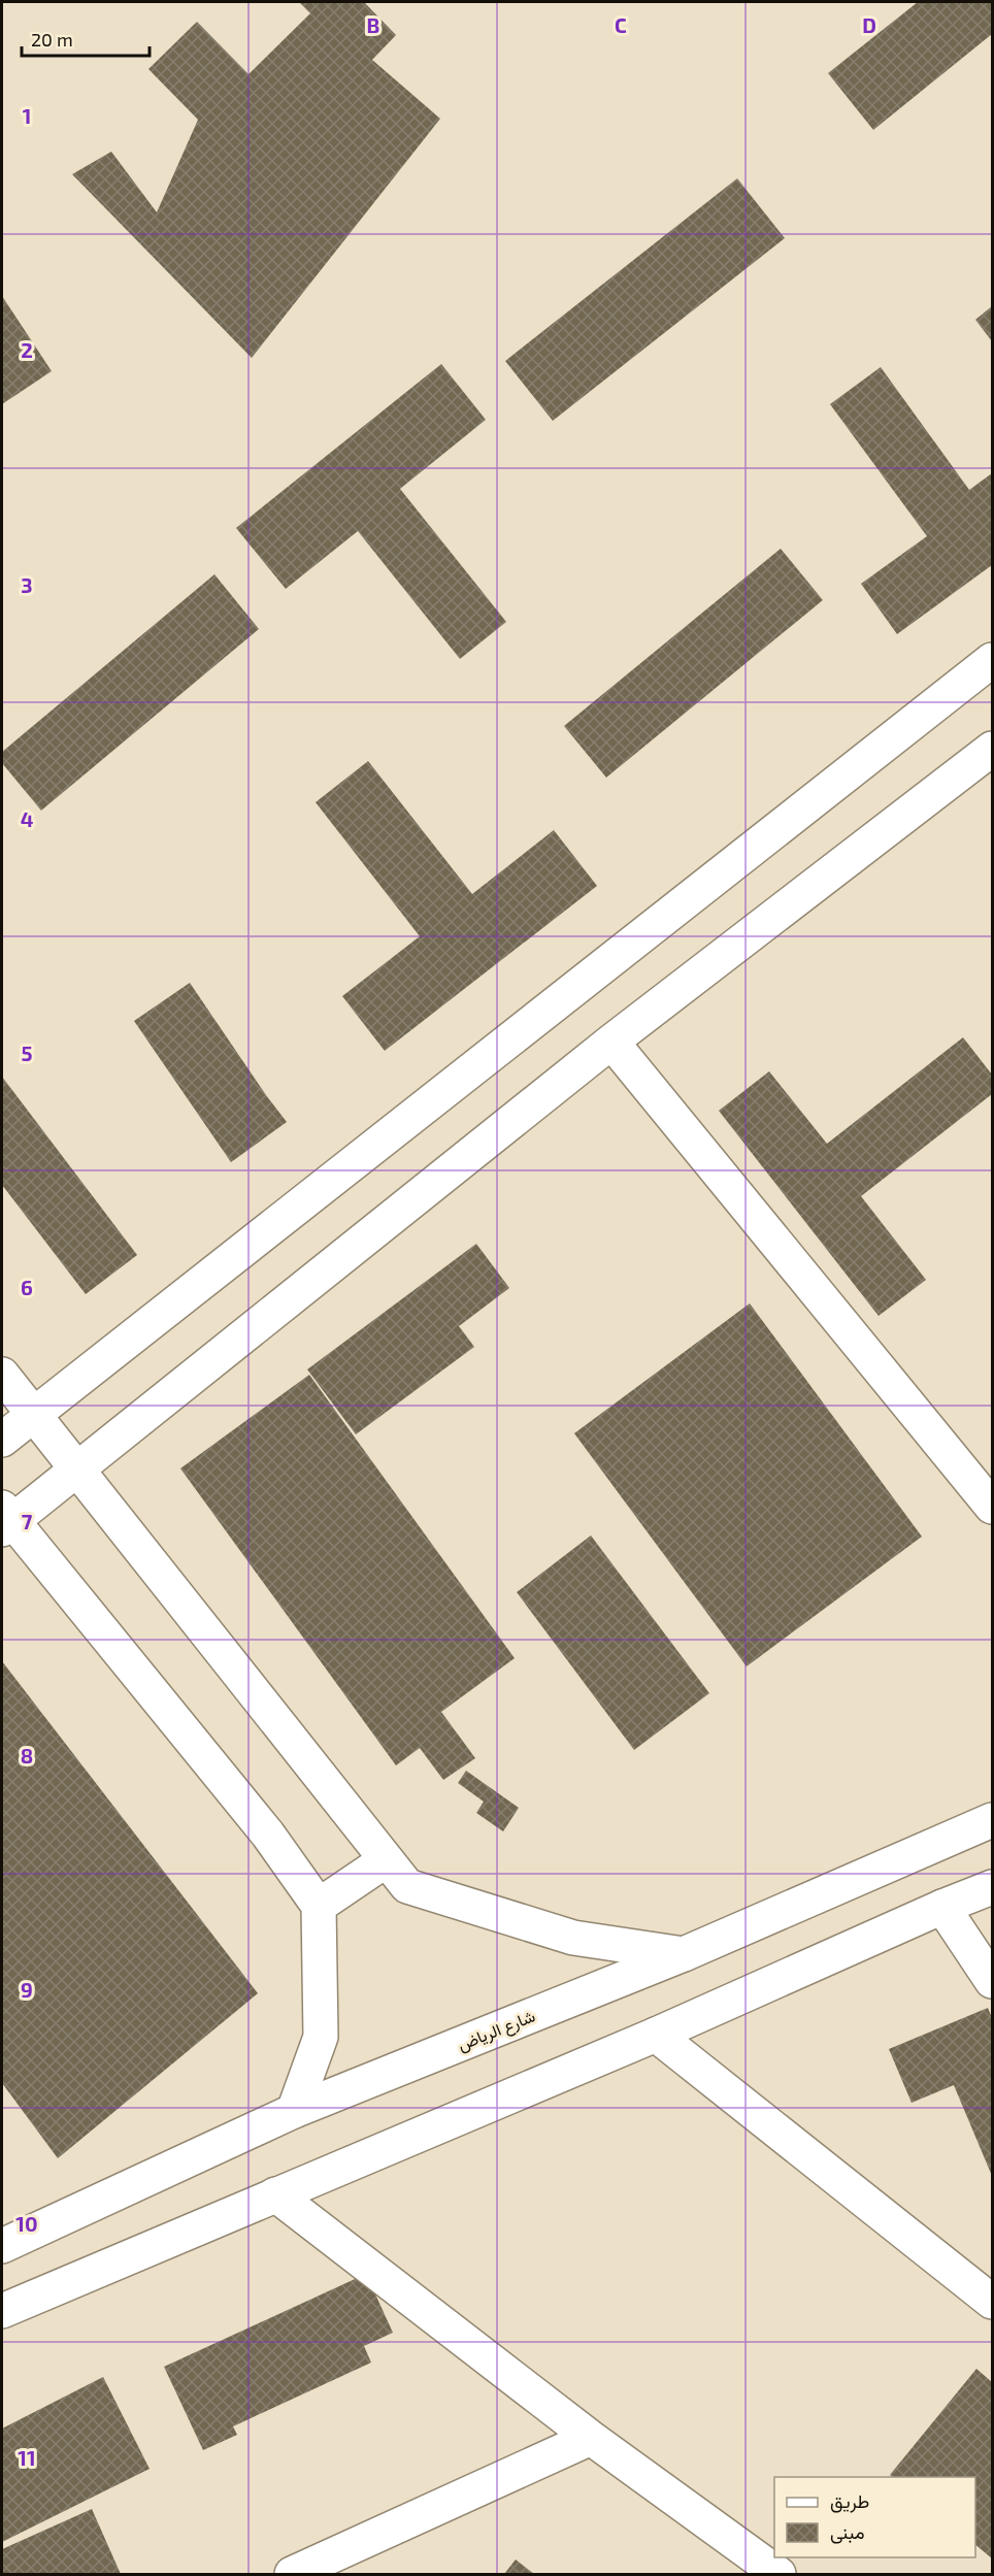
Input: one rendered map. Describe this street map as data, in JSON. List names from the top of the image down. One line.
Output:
{"streets":{"street":["شارع الرياض"]},"legend":["طريق","مبنى"],"scale_bar":"20 m","grid":{"columns":["B","C","D"],"rows":["1","2","3","4","5","6","7","8","9","10","11"]}}
